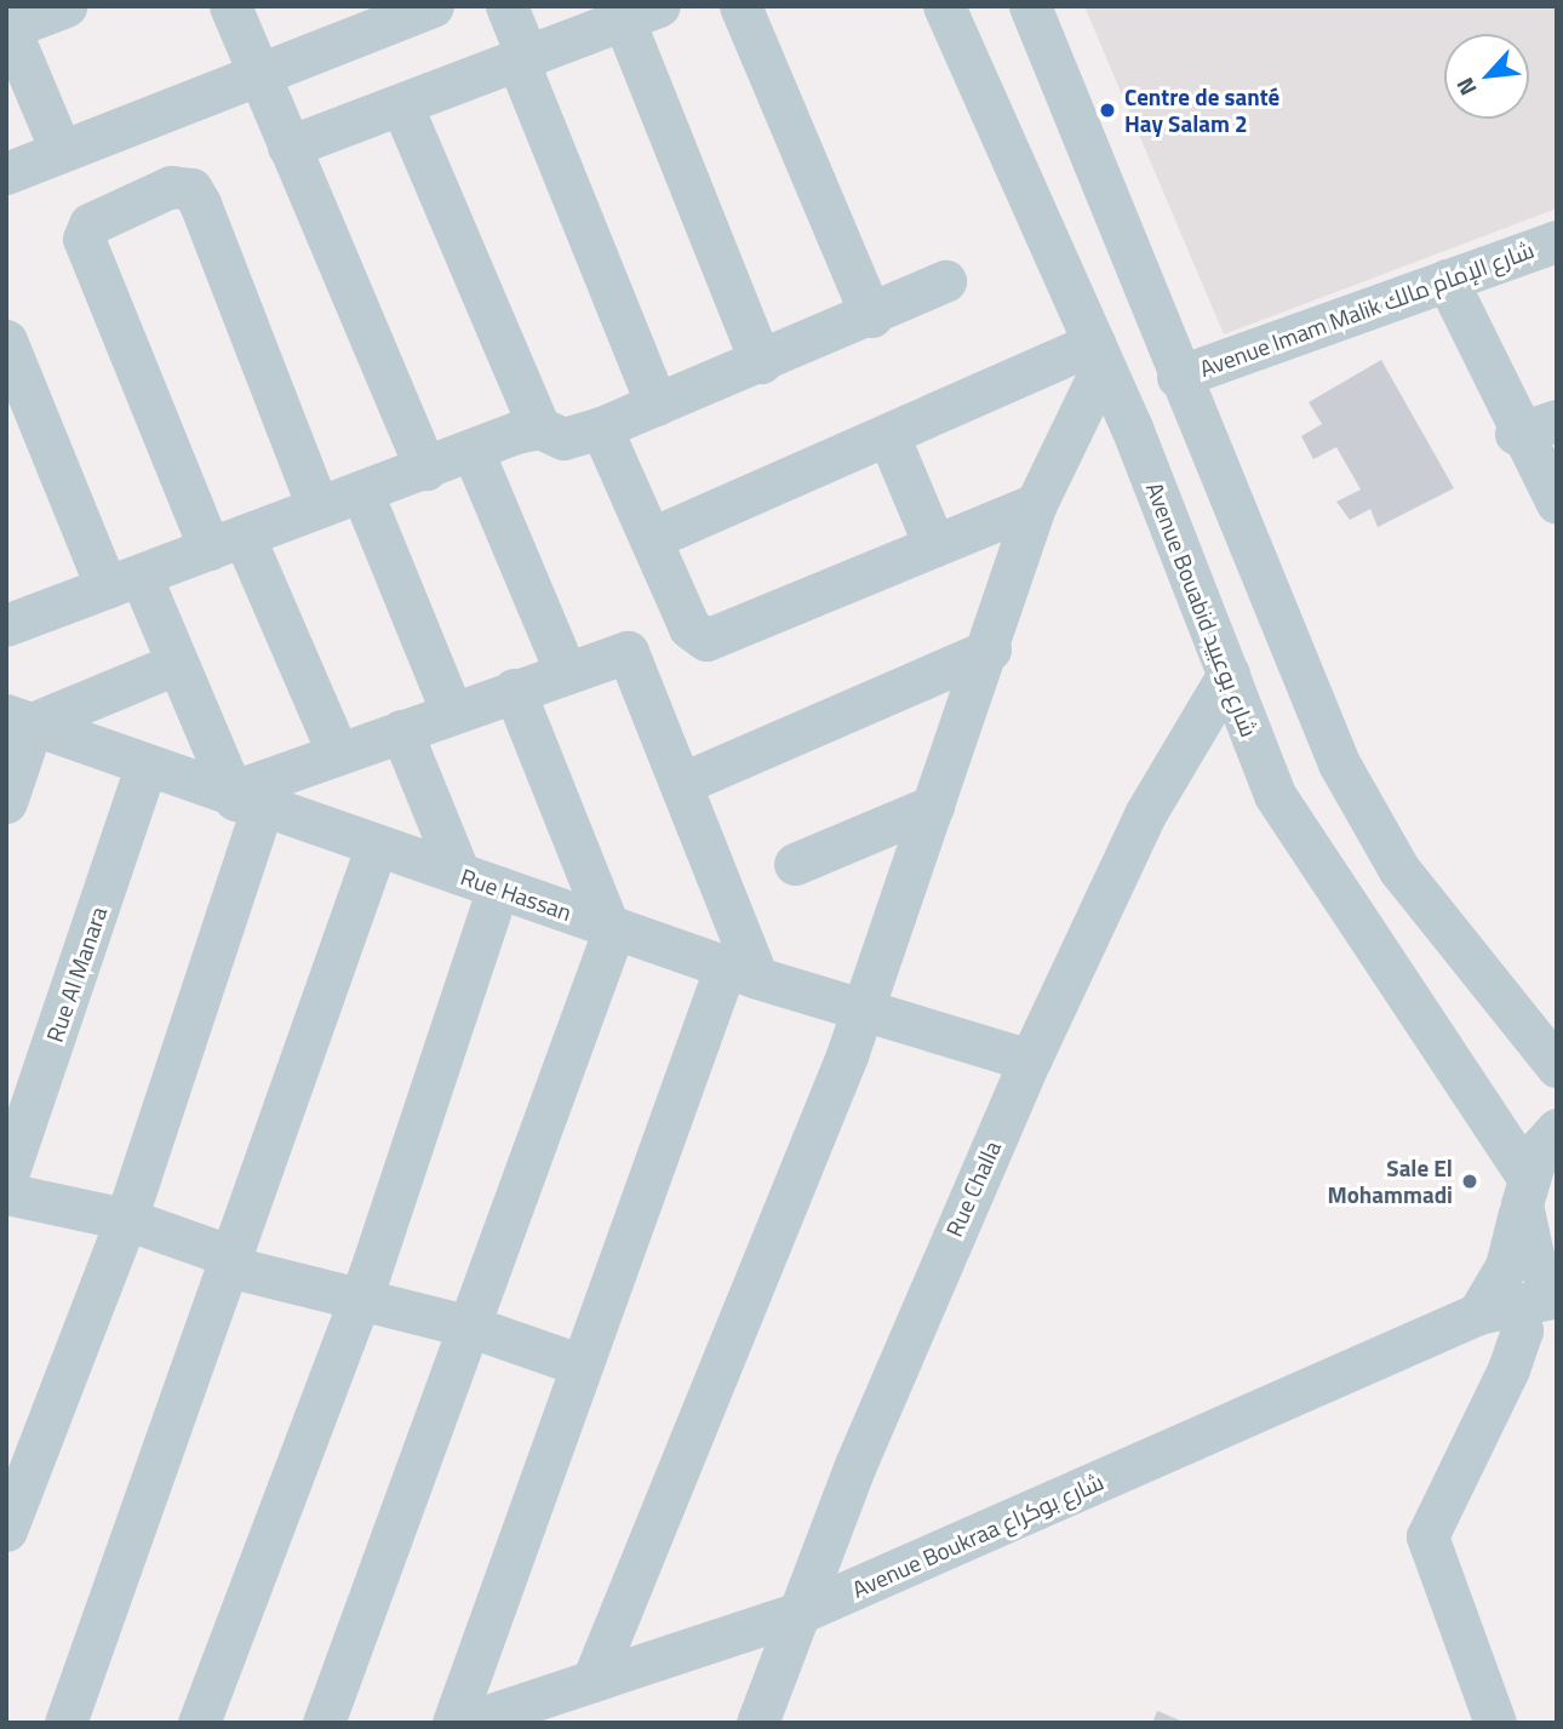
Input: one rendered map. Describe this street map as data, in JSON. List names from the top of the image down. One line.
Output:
{"streets":{"street":["Avenue Imam Malik شارع الإمام مالك","Avenue Bouabid شارع بوعبيد","Rue Hassan","Rue Al Manara","Rue Challa","Avenue Boukraa شارع بوكراع"]},"crossings":[["Avenue Bouabid شارع بوعبيد","Rue Challa"],["Rue Hassan","Rue Al Manara"],["Rue Hassan","Rue Challa"],["Rue Challa","Avenue Boukraa شارع بوكراع"]],"places":["Centre de santé Hay Salam 2","Sale El Mohammadi"],"north":"bottom left"}
